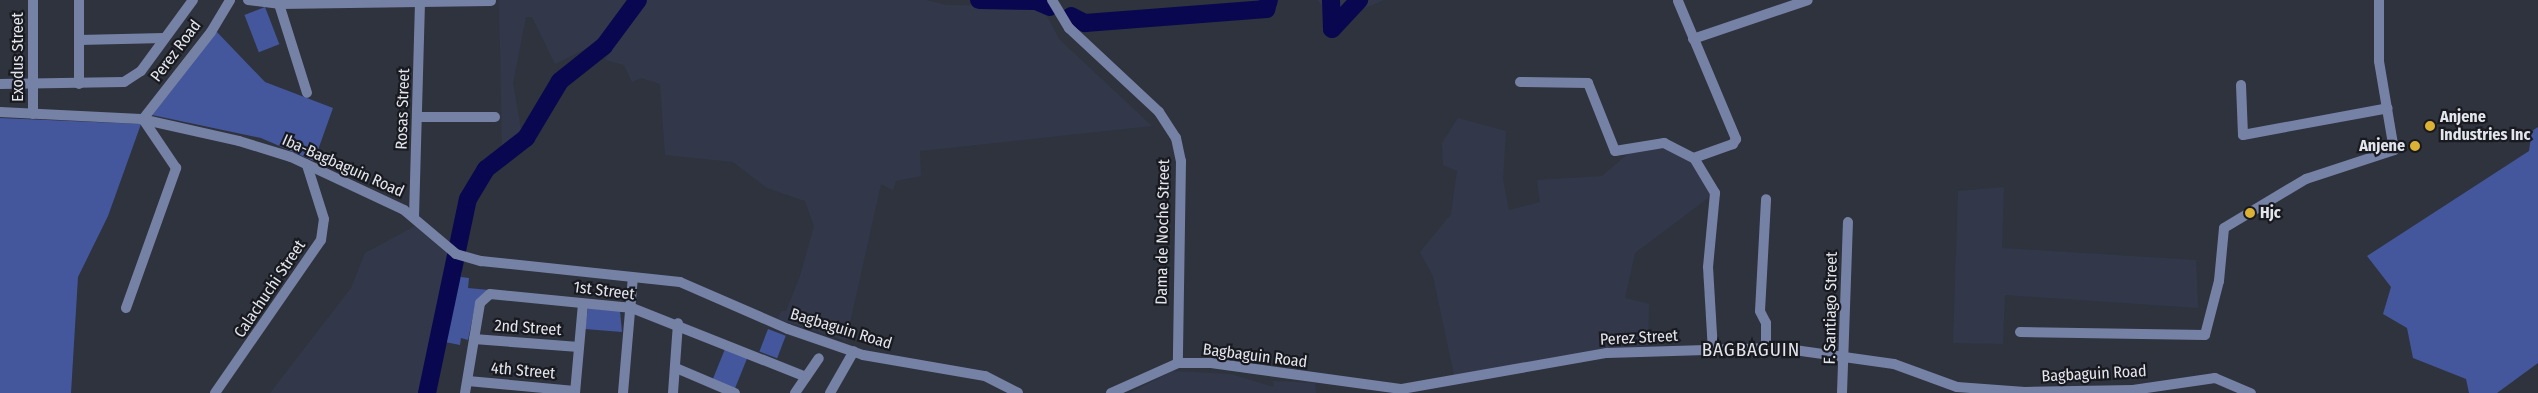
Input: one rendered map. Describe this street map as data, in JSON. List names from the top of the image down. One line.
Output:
{"streets":{"street":["Perez Road","Exodus Street","Rosas Street","Iba-Bagbaguin Road","Dama de Noche Street","Calachuchi Street","1st Street","F. Santiago Street","2nd Street","Bagbaguin Road","Perez Street","4th Street"]},"crossings":[["Perez Road","Iba-Bagbaguin Road"],["Exodus Street","Iba-Bagbaguin Road"],["Rosas Street","Iba-Bagbaguin Road"],["Iba-Bagbaguin Road","Calachuchi Street"],["Iba-Bagbaguin Road","Bagbaguin Road"],["Dama de Noche Street","Bagbaguin Road"],["1st Street","2nd Street"],["1st Street","4th Street"],["F. Santiago Street","Perez Street"],["Bagbaguin Road","Perez Street"]],"districts":["BAGBAGUIN"],"places":["Anjene Industries Inc","Anjene","Hjc"]}
